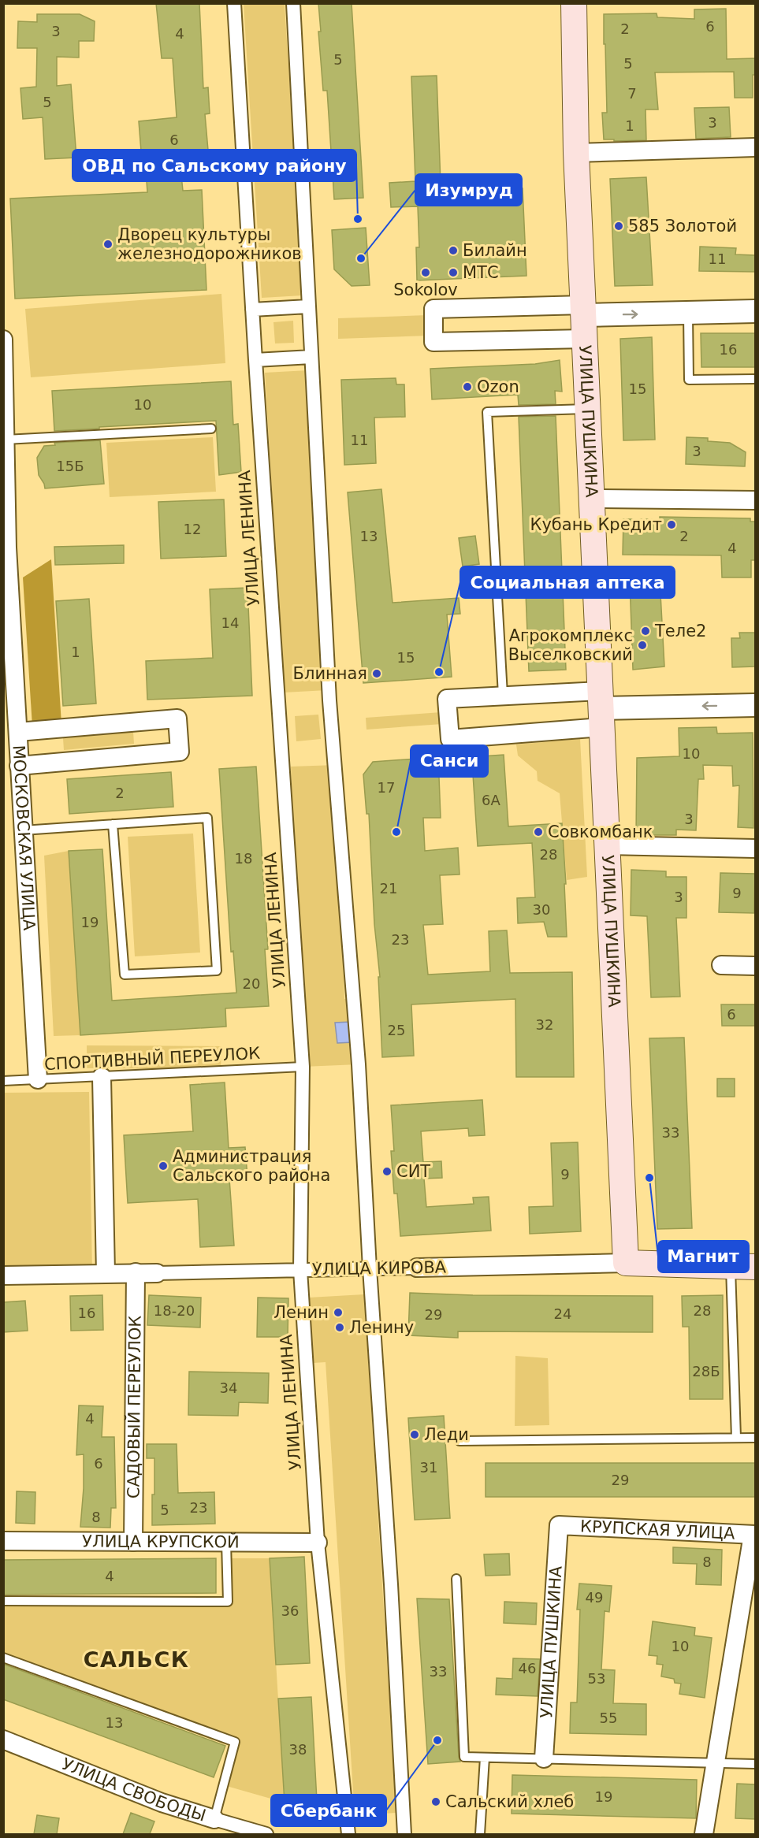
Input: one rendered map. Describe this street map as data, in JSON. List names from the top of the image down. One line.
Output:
{"streets":{"main road":["УЛИЦА ПУШКИНА","УЛИЦА КИРОВА"],"street":["УЛИЦА ЛЕНИНА","МОСКОВСКАЯ УЛИЦА","САДОВЫЙ ПЕРЕУЛОК","КРУПСКАЯ УЛИЦА","УЛИЦА КРУПСКОЙ","УЛИЦА СВОБОДЫ"],"lane":["СПОРТИВНЫЙ ПЕРЕУЛОК"]},"crossings":[["УЛИЦА ПУШКИНА","УЛИЦА КИРОВА"],["УЛИЦА ПУШКИНА","КРУПСКАЯ УЛИЦА"],["УЛИЦА ЛЕНИНА","СПОРТИВНЫЙ ПЕРЕУЛОК"],["УЛИЦА ЛЕНИНА","УЛИЦА КИРОВА"],["УЛИЦА ЛЕНИНА","УЛИЦА КРУПСКОЙ"],["МОСКОВСКАЯ УЛИЦА","СПОРТИВНЫЙ ПЕРЕУЛОК"],["УЛИЦА КИРОВА","САДОВЫЙ ПЕРЕУЛОК"],["САДОВЫЙ ПЕРЕУЛОК","УЛИЦА КРУПСКОЙ"]],"districts":["САЛЬСК"],"places":["ОВД по Сальскому району","585 Золотой","Дворец культуры железнодорожников","Билайн","Изумруд","Sokolov","МТС","Ozon","Кубань Кредит","Теле2","Агрокомплекс Выселковский","Социальная аптека","Блинная","Санси","Совкомбанк","Администрация Сальского района","СИТ","Магнит","Ленин","Ленину","Леди","Сбербанк","Сальский хлеб"],"house_numbers":["6","2","3","4","5","5","7","5","3","1","6","11","16","15","10","11","3","15Б","12","13","2","4","14","1","15","10","17","2","6А","3","28","18","21","9","3","30","19","23","20","6","32","25","33","9","18-20","28","16","24","29","28Б","34","4","6","31","29","23","5","8","8","4","49","36","10","46","33","53","55","13","38","19"]}
